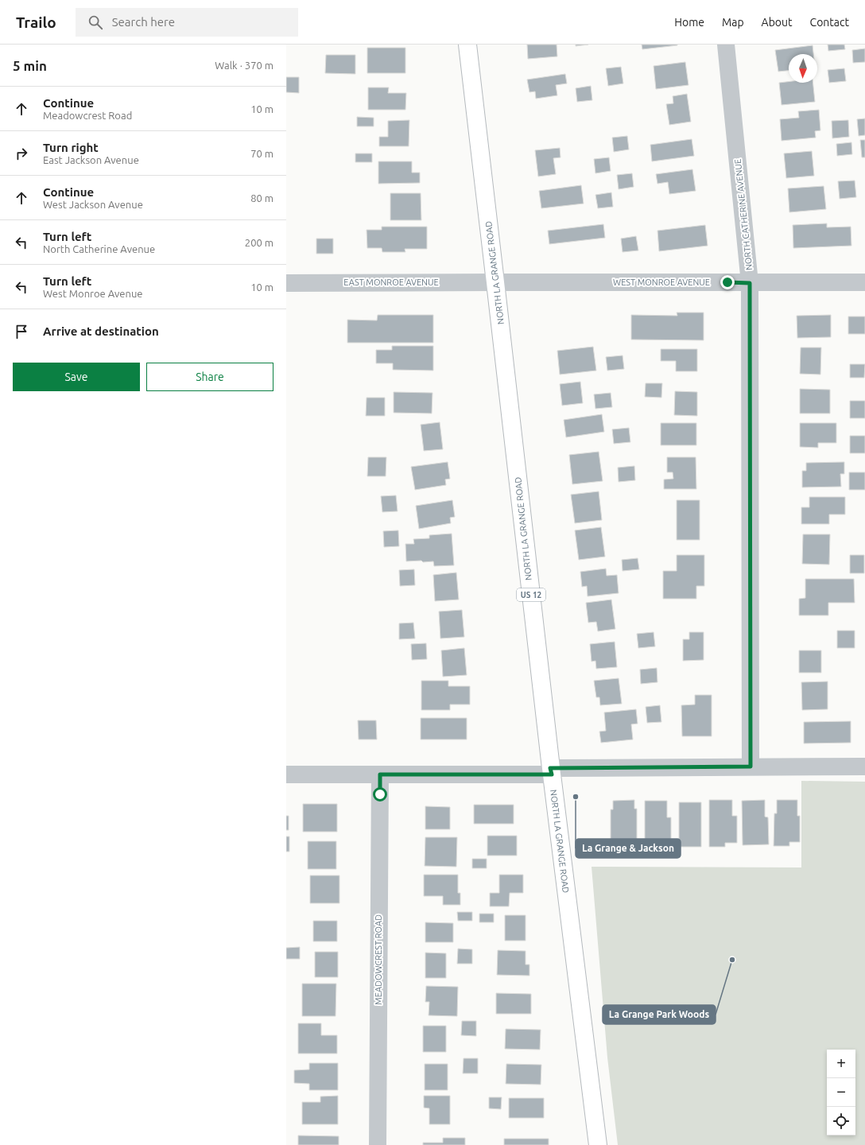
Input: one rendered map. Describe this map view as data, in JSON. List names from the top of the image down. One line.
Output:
{"streets":{"main road":["NORTH LA GRANGE ROAD","US 12"],"street":["NORTH CATHERINE AVENUE","EAST MONROE AVENUE","WEST MONROE AVENUE","MEADOWCREST ROAD"]},"crossings":[["NORTH CATHERINE AVENUE","WEST MONROE AVENUE"],["NORTH LA GRANGE ROAD","EAST MONROE AVENUE"],["NORTH LA GRANGE ROAD","WEST MONROE AVENUE"],["EAST MONROE AVENUE","WEST MONROE AVENUE"]],"places":["La Grange & Jackson","La Grange Park Woods"],"north":"bottom","page":{"header":"Trailo","search":"Search here","nav":["Home","Map","About","Contact"],"heading":["5 min","Walk · 370 m"],"list":[["Continue","Meadowcrest Road","10 m"],["Turn right","East Jackson Avenue","70 m"],["Continue","West Jackson Avenue","80 m"],["Turn left","North Catherine Avenue","200 m"],["Turn left","West Monroe Avenue","10 m"],"Arrive at destination"],"buttons":["Save","Share"],"map_buttons":["+","−"]}}
